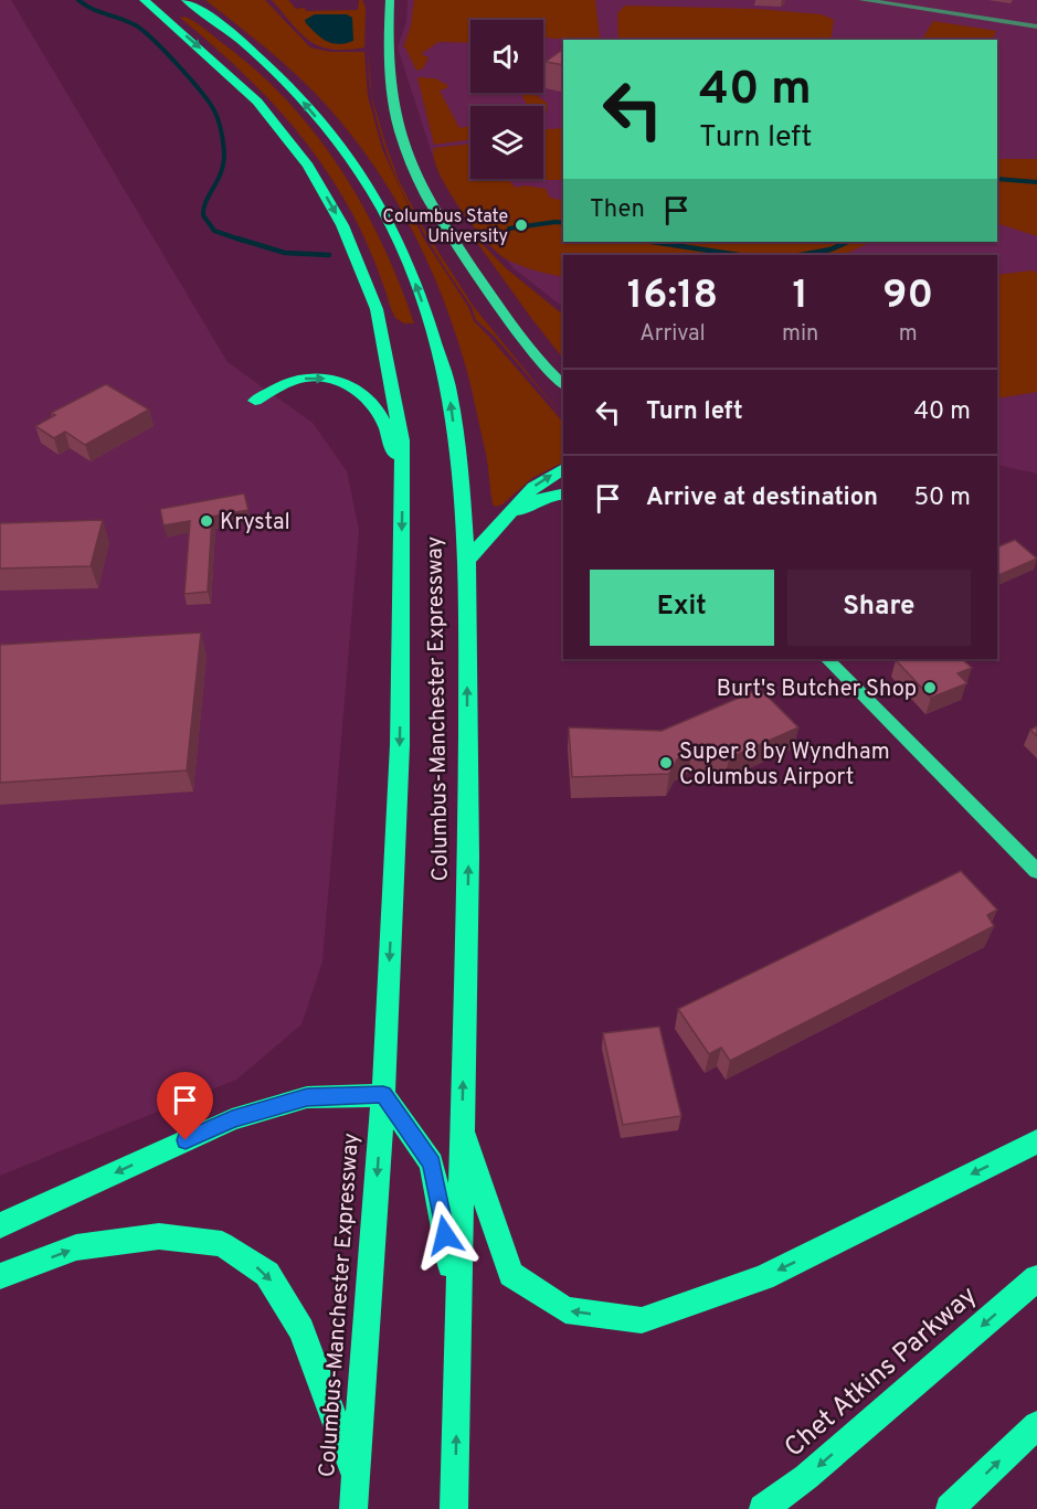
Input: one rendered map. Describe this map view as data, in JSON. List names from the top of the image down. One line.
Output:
{"streets":{"highway":["Columbus-Manchester Expressway","Chet Atkins Parkway"]},"places":["Columbus State University","Krystal","Burt's Butcher Shop","Super 8 by Wyndham Columbus Airport"],"page":{"turn":["40 m","Turn left"],"then":"Then","eta":["16:18","Arrival","1","min","90","m"],"list":[{"name":"Turn left","value":"40 m"},{"name":"Arrive at destination","value":"50 m"}],"buttons":["Exit","Share"]}}
